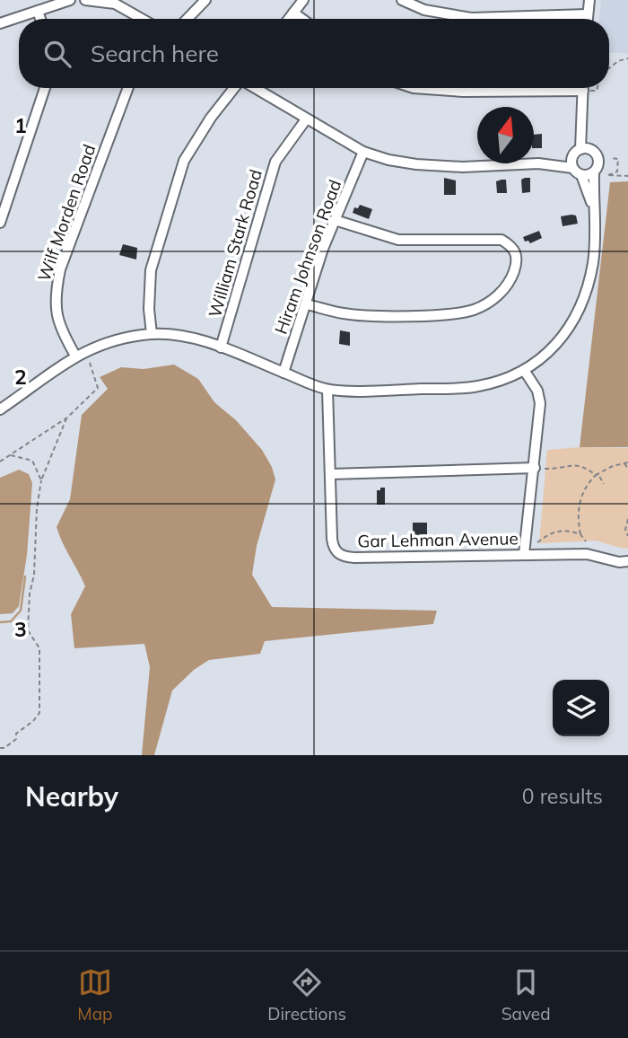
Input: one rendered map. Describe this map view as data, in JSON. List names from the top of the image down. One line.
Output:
{"streets":{"street":["Wilf Morden Road","William Stark Road","Hiram Johnson Road","Gar Lehman Avenue"]},"north":"top","page":{"search":"Search here","heading":["Nearby","0 results"],"nav":["Map","Directions","Saved"]},"grid":{"rows":["1","2","3"]}}
